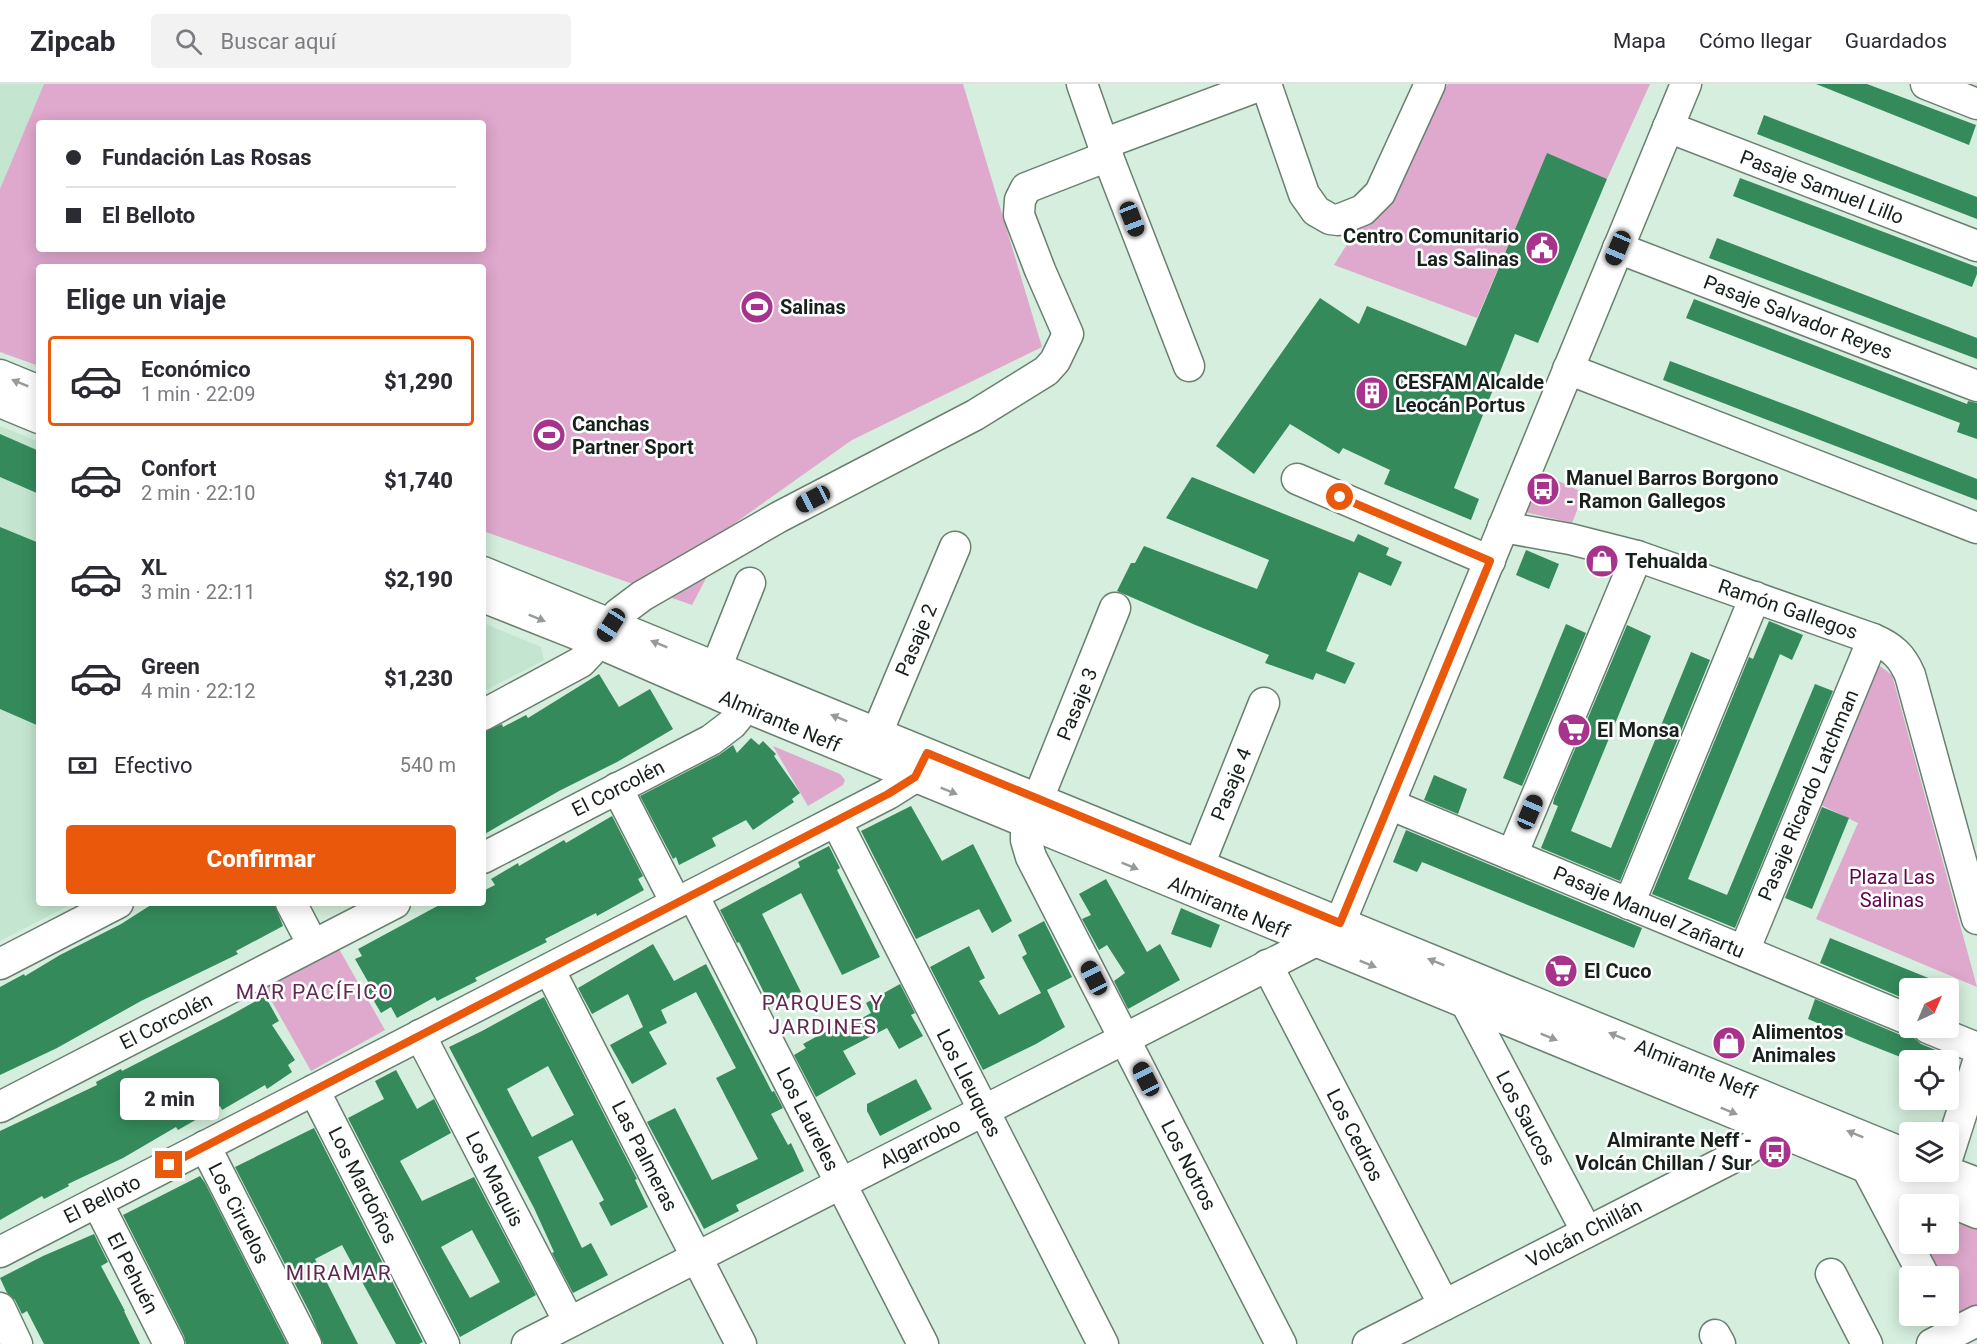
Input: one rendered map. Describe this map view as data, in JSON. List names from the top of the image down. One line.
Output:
{"streets":{"street":["Pasaje Samuel Lillo","Pasaje Salvador Reyes","Ramón Gallegos","Pasaje 2","Pasaje 3","Almirante Neff","Pasaje 4","El Corcolén","Pasaje Ricardo Latchman","Pasaje Manuel Zañartu","Los Lleuques","Los Saucos","Los Laureles","Los Cedros","Algarrobo","Las Palmeras","Los Notros","Los Maquis","Los Mardoños","El Belloto","Los Ciruelos","Volcán Chillán","El Pehuén"]},"crossings":[["Ramón Gallegos","Pasaje Ricardo Latchman"],["Pasaje 2","Almirante Neff"],["Pasaje 3","Almirante Neff"],["Pasaje 3","Los Notros"],["Almirante Neff","Pasaje 4"],["Almirante Neff","El Corcolén"],["Almirante Neff","Los Saucos"],["Almirante Neff","Algarrobo"],["Almirante Neff","Los Notros"],["Almirante Neff","El Belloto"],["Almirante Neff","Volcán Chillán"],["El Corcolén","Los Laureles"],["Pasaje Ricardo Latchman","Pasaje Manuel Zañartu"],["Los Lleuques","Algarrobo"],["Los Lleuques","El Belloto"],["Los Saucos","Volcán Chillán"],["Los Laureles","Algarrobo"],["Los Laureles","El Belloto"],["Los Cedros","Algarrobo"],["Los Cedros","Volcán Chillán"],["Algarrobo","Las Palmeras"],["Algarrobo","Los Notros"],["Algarrobo","Los Maquis"],["Las Palmeras","El Belloto"],["Los Maquis","El Belloto"],["Los Mardoños","El Belloto"],["El Belloto","Los Ciruelos"],["El Belloto","El Pehuén"]],"districts":["MAR PACÍFICO","PARQUES Y JARDINES","MIRAMAR"],"parks":["Plaza Las Salinas"],"places":{"public building":["Centro Comunitario Las Salinas"],"sports":["Salinas","Canchas Partner Sport"],"building":["CESFAM Alcalde Leocán Portus"],"bus stop":["Manuel Barros Borgono - Ramon Gallegos","Almirante Neff - Volcán Chillan / Sur"],"shop":["Tehualda","Alimentos Animales"],"supermarket":["El Monsa","El Cuco"]},"north":"top right","page":{"header":"Zipcab","search":"Buscar aquí","nav":["Mapa","Cómo llegar","Guardados"],"banner":["Fundación Las Rosas","El Belloto"],"heading":"Elige un viaje","list":[{"name":"Económico","note":"1 min · 22:09","value":"$1,290"},{"name":"Confort","note":"2 min · 22:10","value":"$1,740"},{"name":"XL","note":"3 min · 22:11","value":"$2,190"},{"name":"Green","note":"4 min · 22:12","value":"$1,230"}],"pay":["Efectivo","540 m"],"buttons":"Confirmar","map_buttons":["+","−"],"bubble":"2 min"}}
